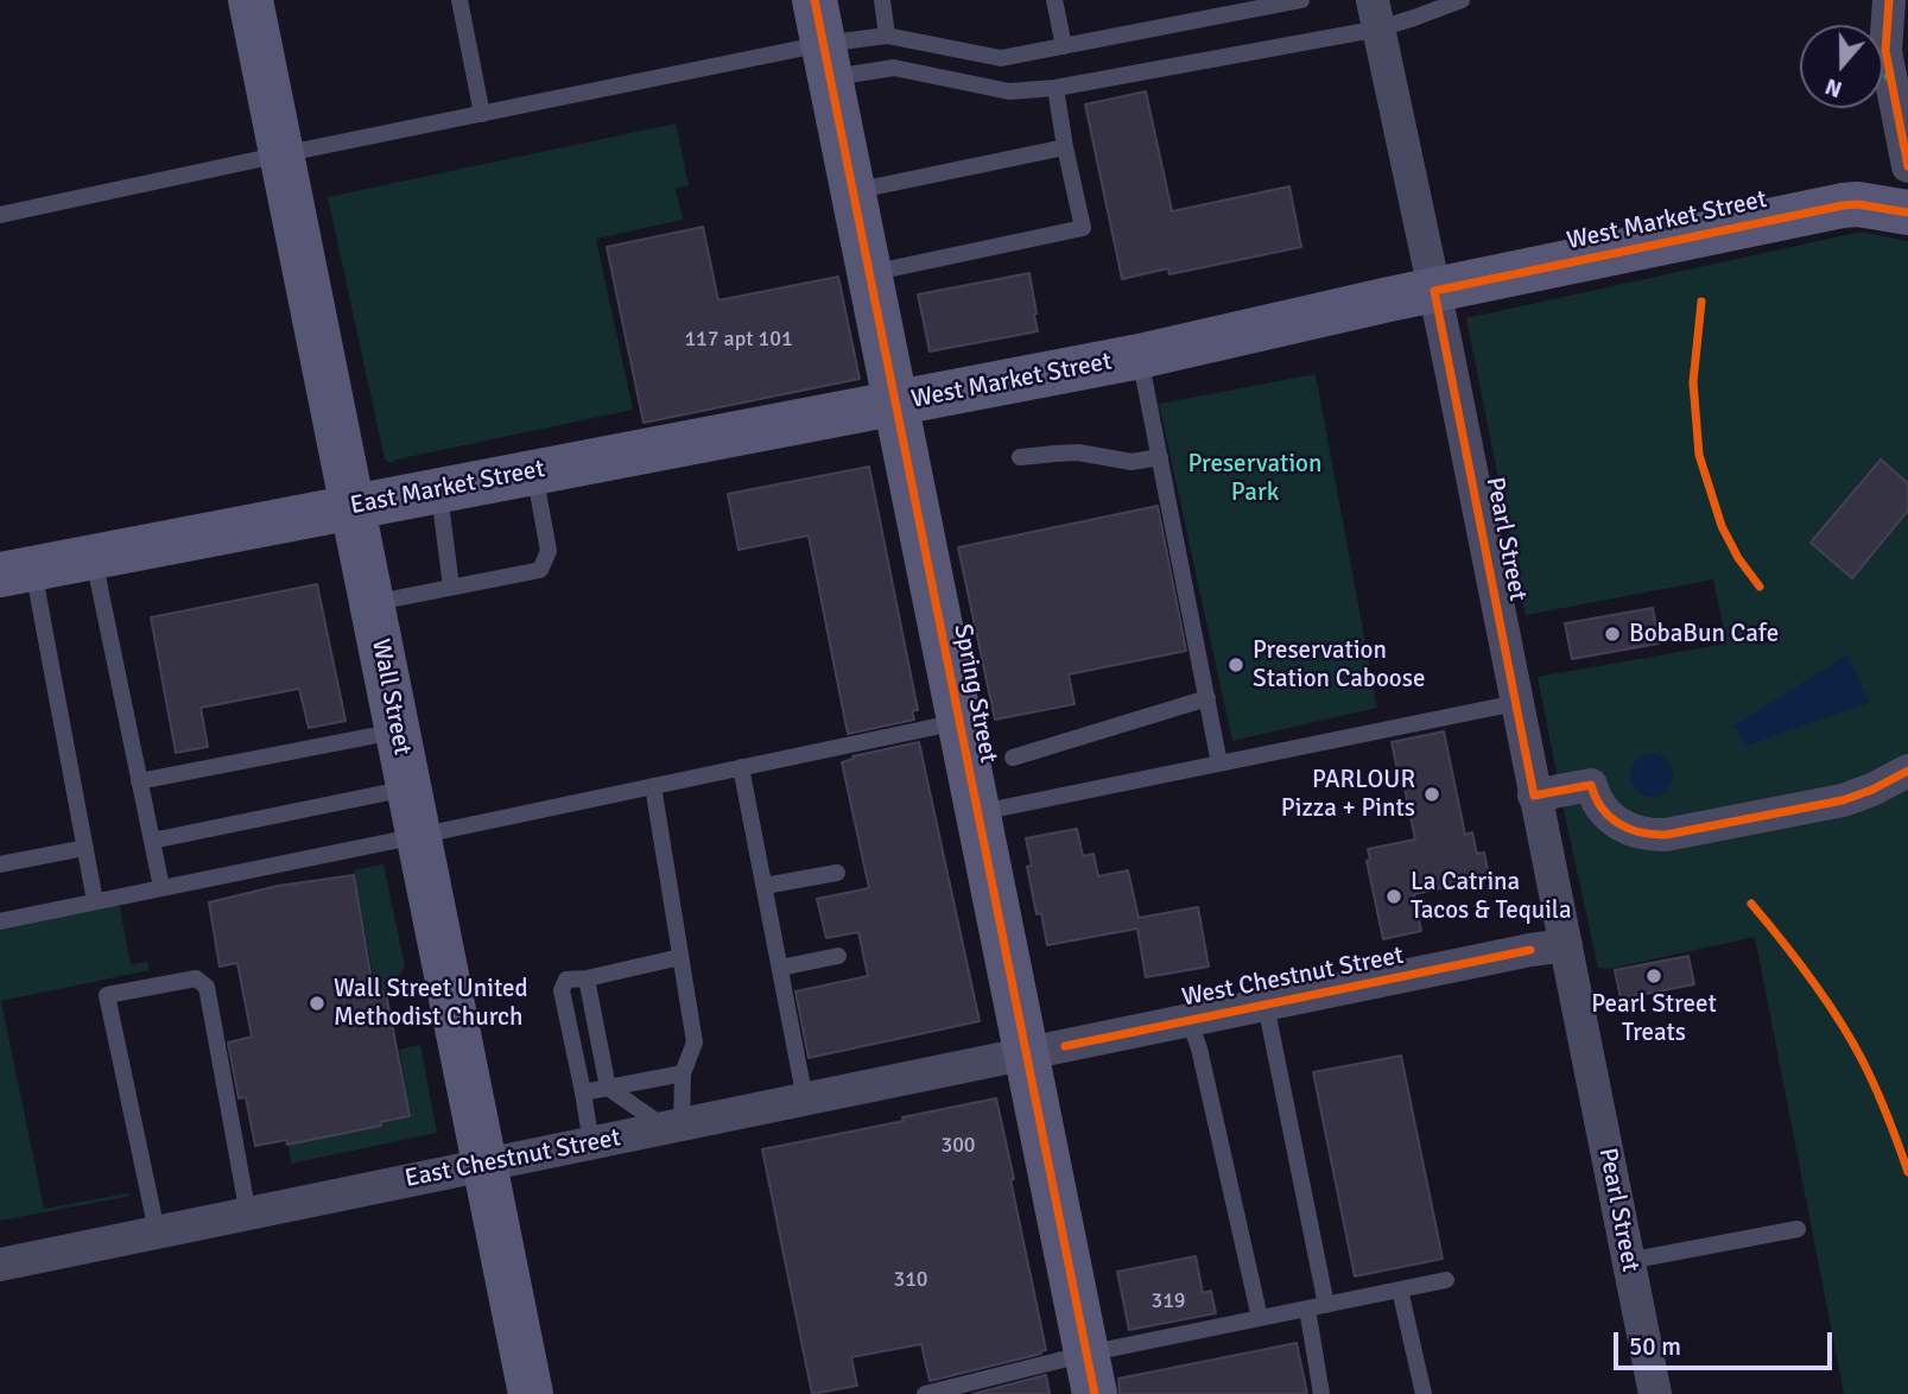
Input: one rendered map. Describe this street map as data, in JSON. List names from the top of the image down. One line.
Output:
{"streets":{"street":["West Market Street","East Market Street","Pearl Street","Spring Street","Wall Street","West Chestnut Street","East Chestnut Street"]},"crossings":[["West Market Street","East Market Street"],["West Market Street","Pearl Street"],["West Market Street","Spring Street"],["East Market Street","Spring Street"],["East Market Street","Wall Street"],["Pearl Street","West Chestnut Street"],["Spring Street","West Chestnut Street"],["Spring Street","East Chestnut Street"],["Wall Street","East Chestnut Street"],["West Chestnut Street","East Chestnut Street"]],"parks":["Preservation Park"],"places":["BobaBun Cafe","Preservation Station Caboose","PARLOUR Pizza + Pints","La Catrina Tacos & Tequila","Pearl Street Treats","Wall Street United Methodist Church"],"house_numbers":["117 apt 101","300","310","319"],"scale_bar":"50 m","north":"bottom"}
